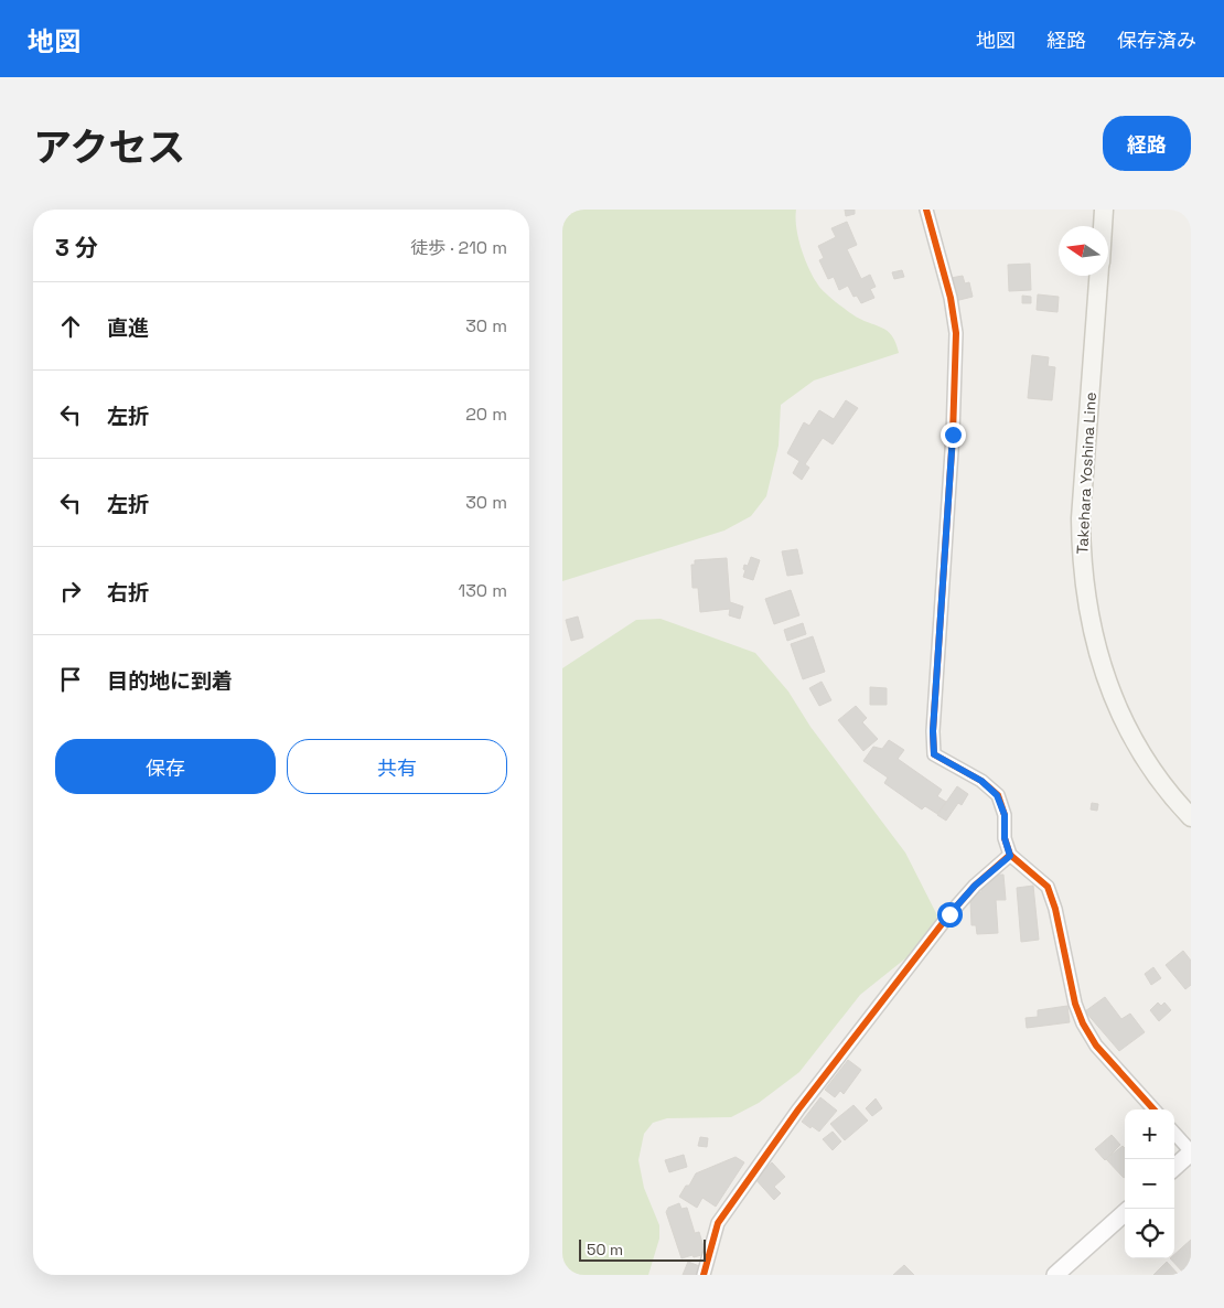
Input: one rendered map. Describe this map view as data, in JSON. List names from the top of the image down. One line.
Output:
{"streets":{"main road":["Takehara Yoshina Line"]},"scale_bar":"50 m","north":"left","page":{"header":"地図","nav":["地図","経路","保存済み"],"title":"アクセス","buttons":["経路",["保存","共有"]],"heading":["3 分","徒歩 · 210 m"],"list":[["直進","30 m"],["左折","20 m"],["左折","30 m"],["右折","130 m"],"目的地に到着"],"map_buttons":["+","−"],"scale":"50 m"}}
